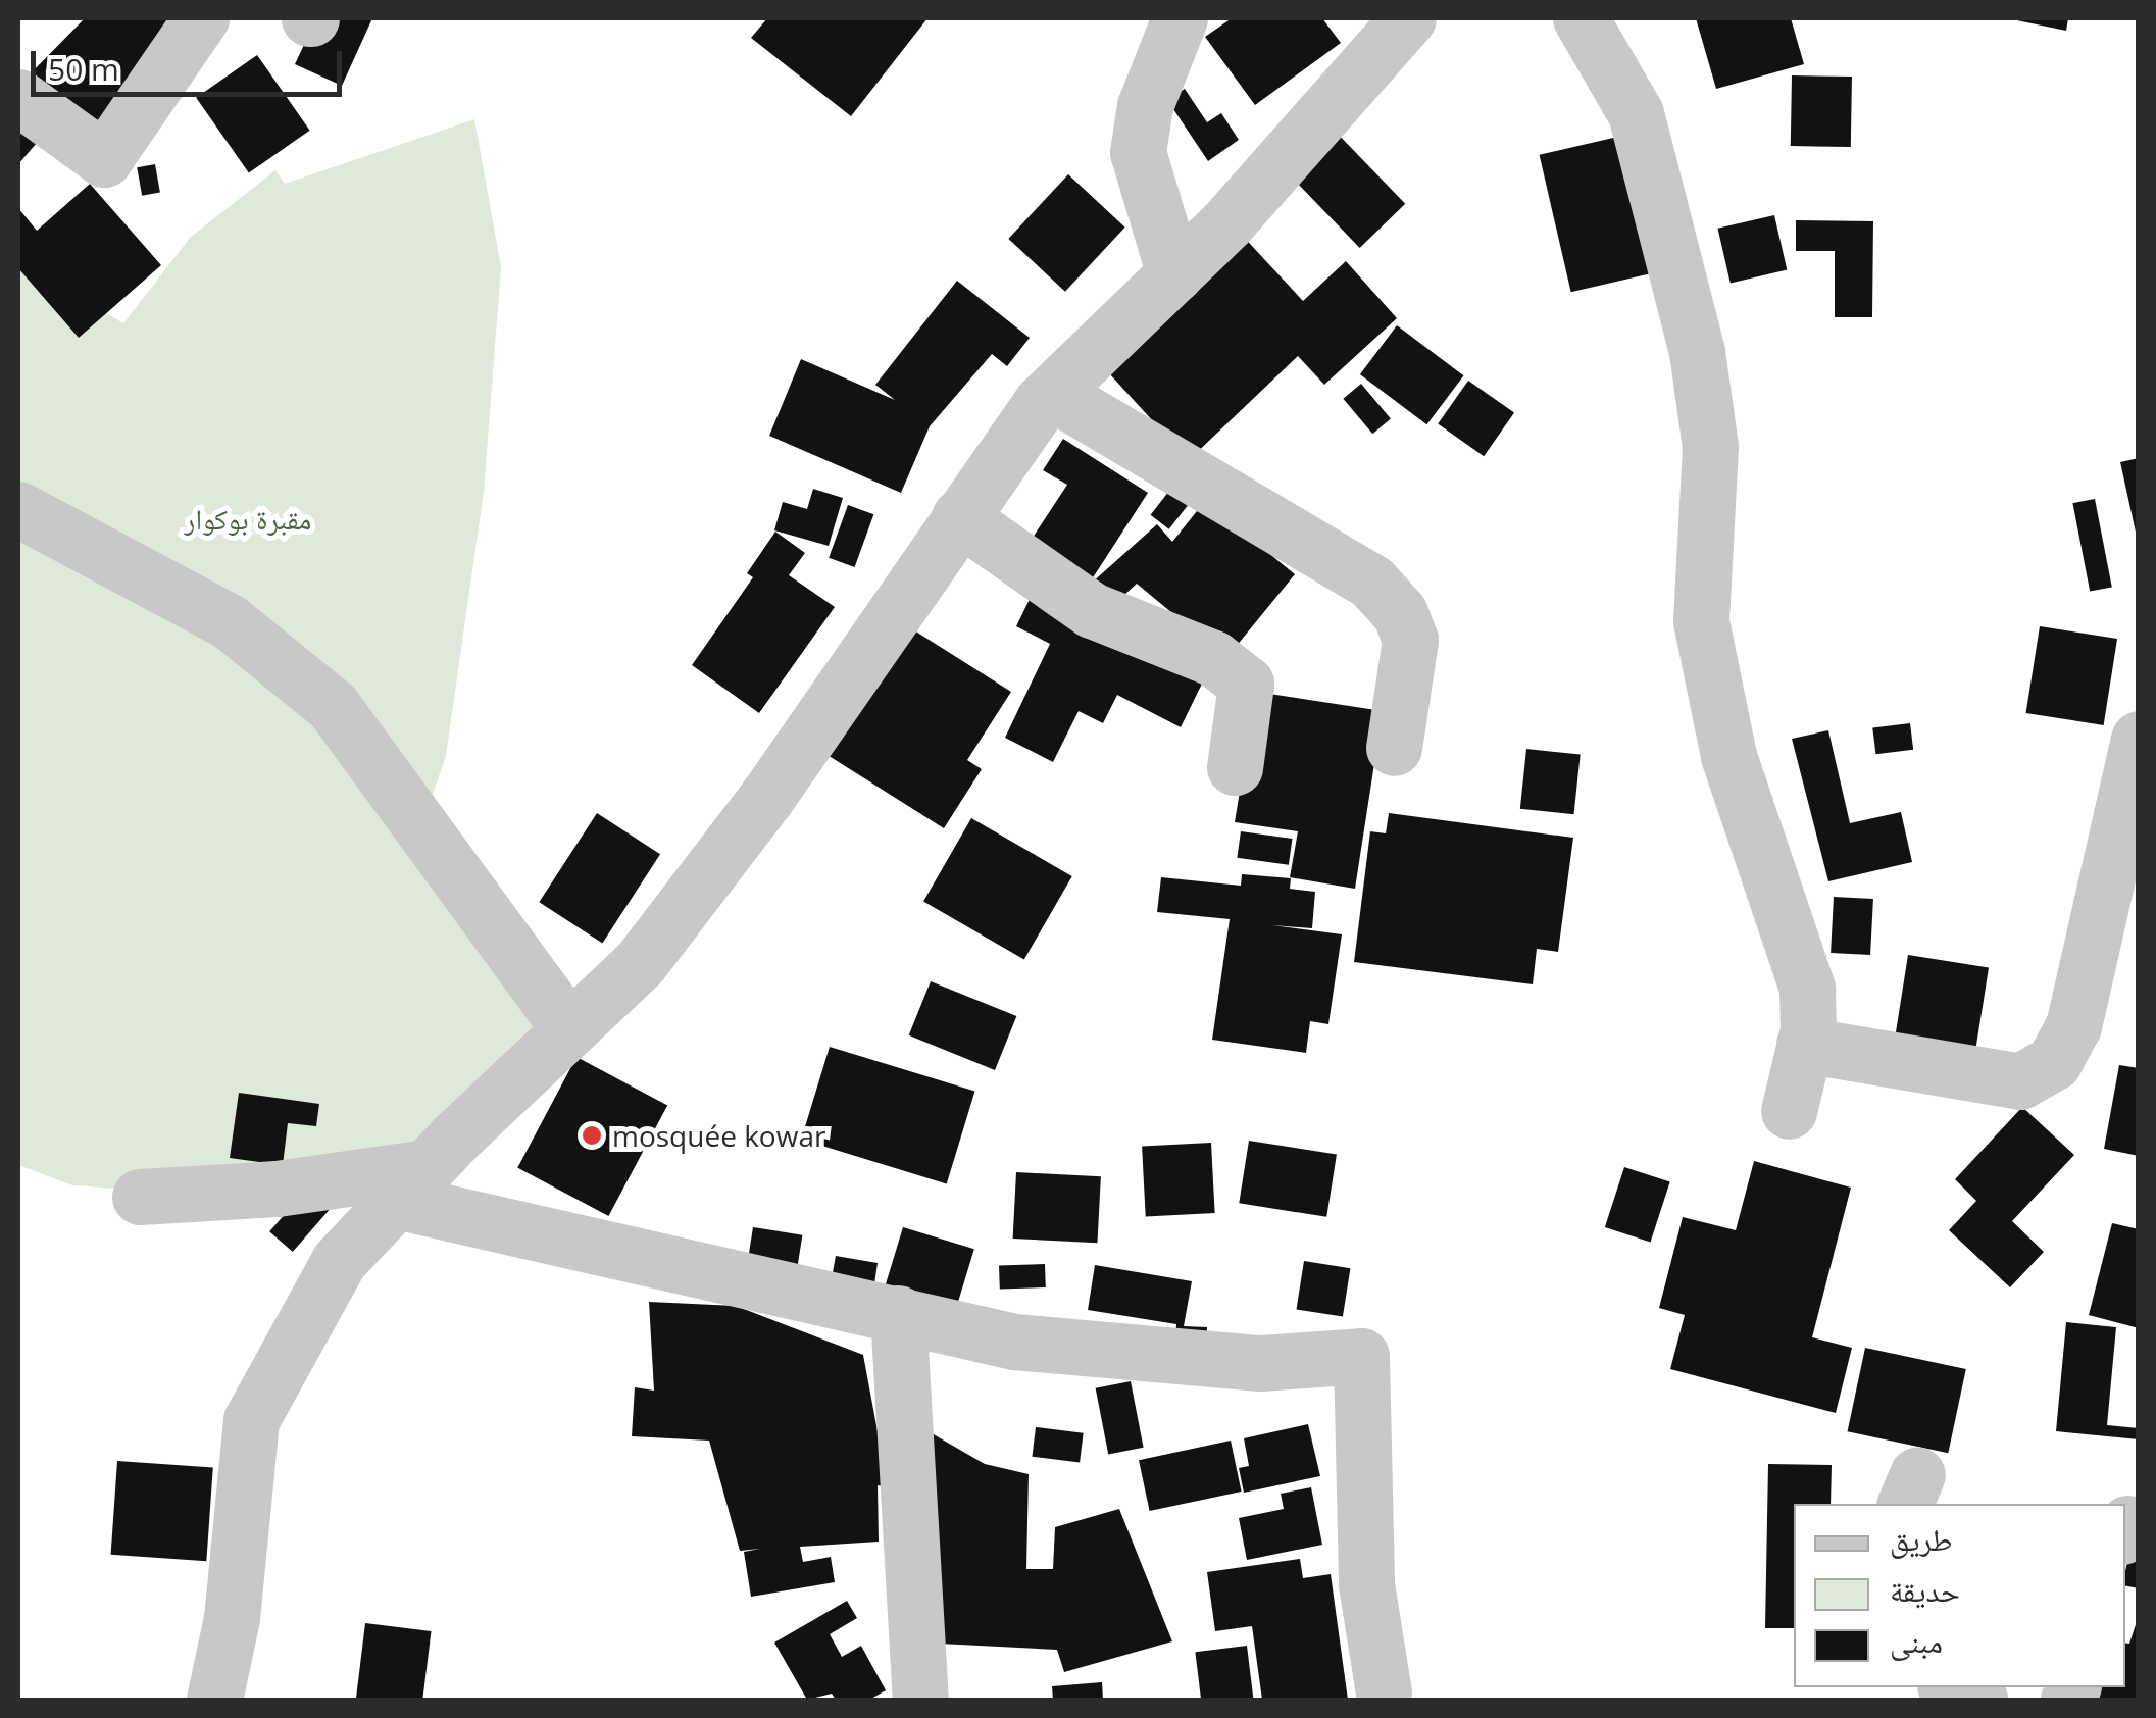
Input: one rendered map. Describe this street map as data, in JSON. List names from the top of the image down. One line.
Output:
{"parks":["مقبرة بوكوار"],"places":["mosquée kowar"],"legend":["طريق","حديقة","مبنى"],"scale_bar":"50 m"}
